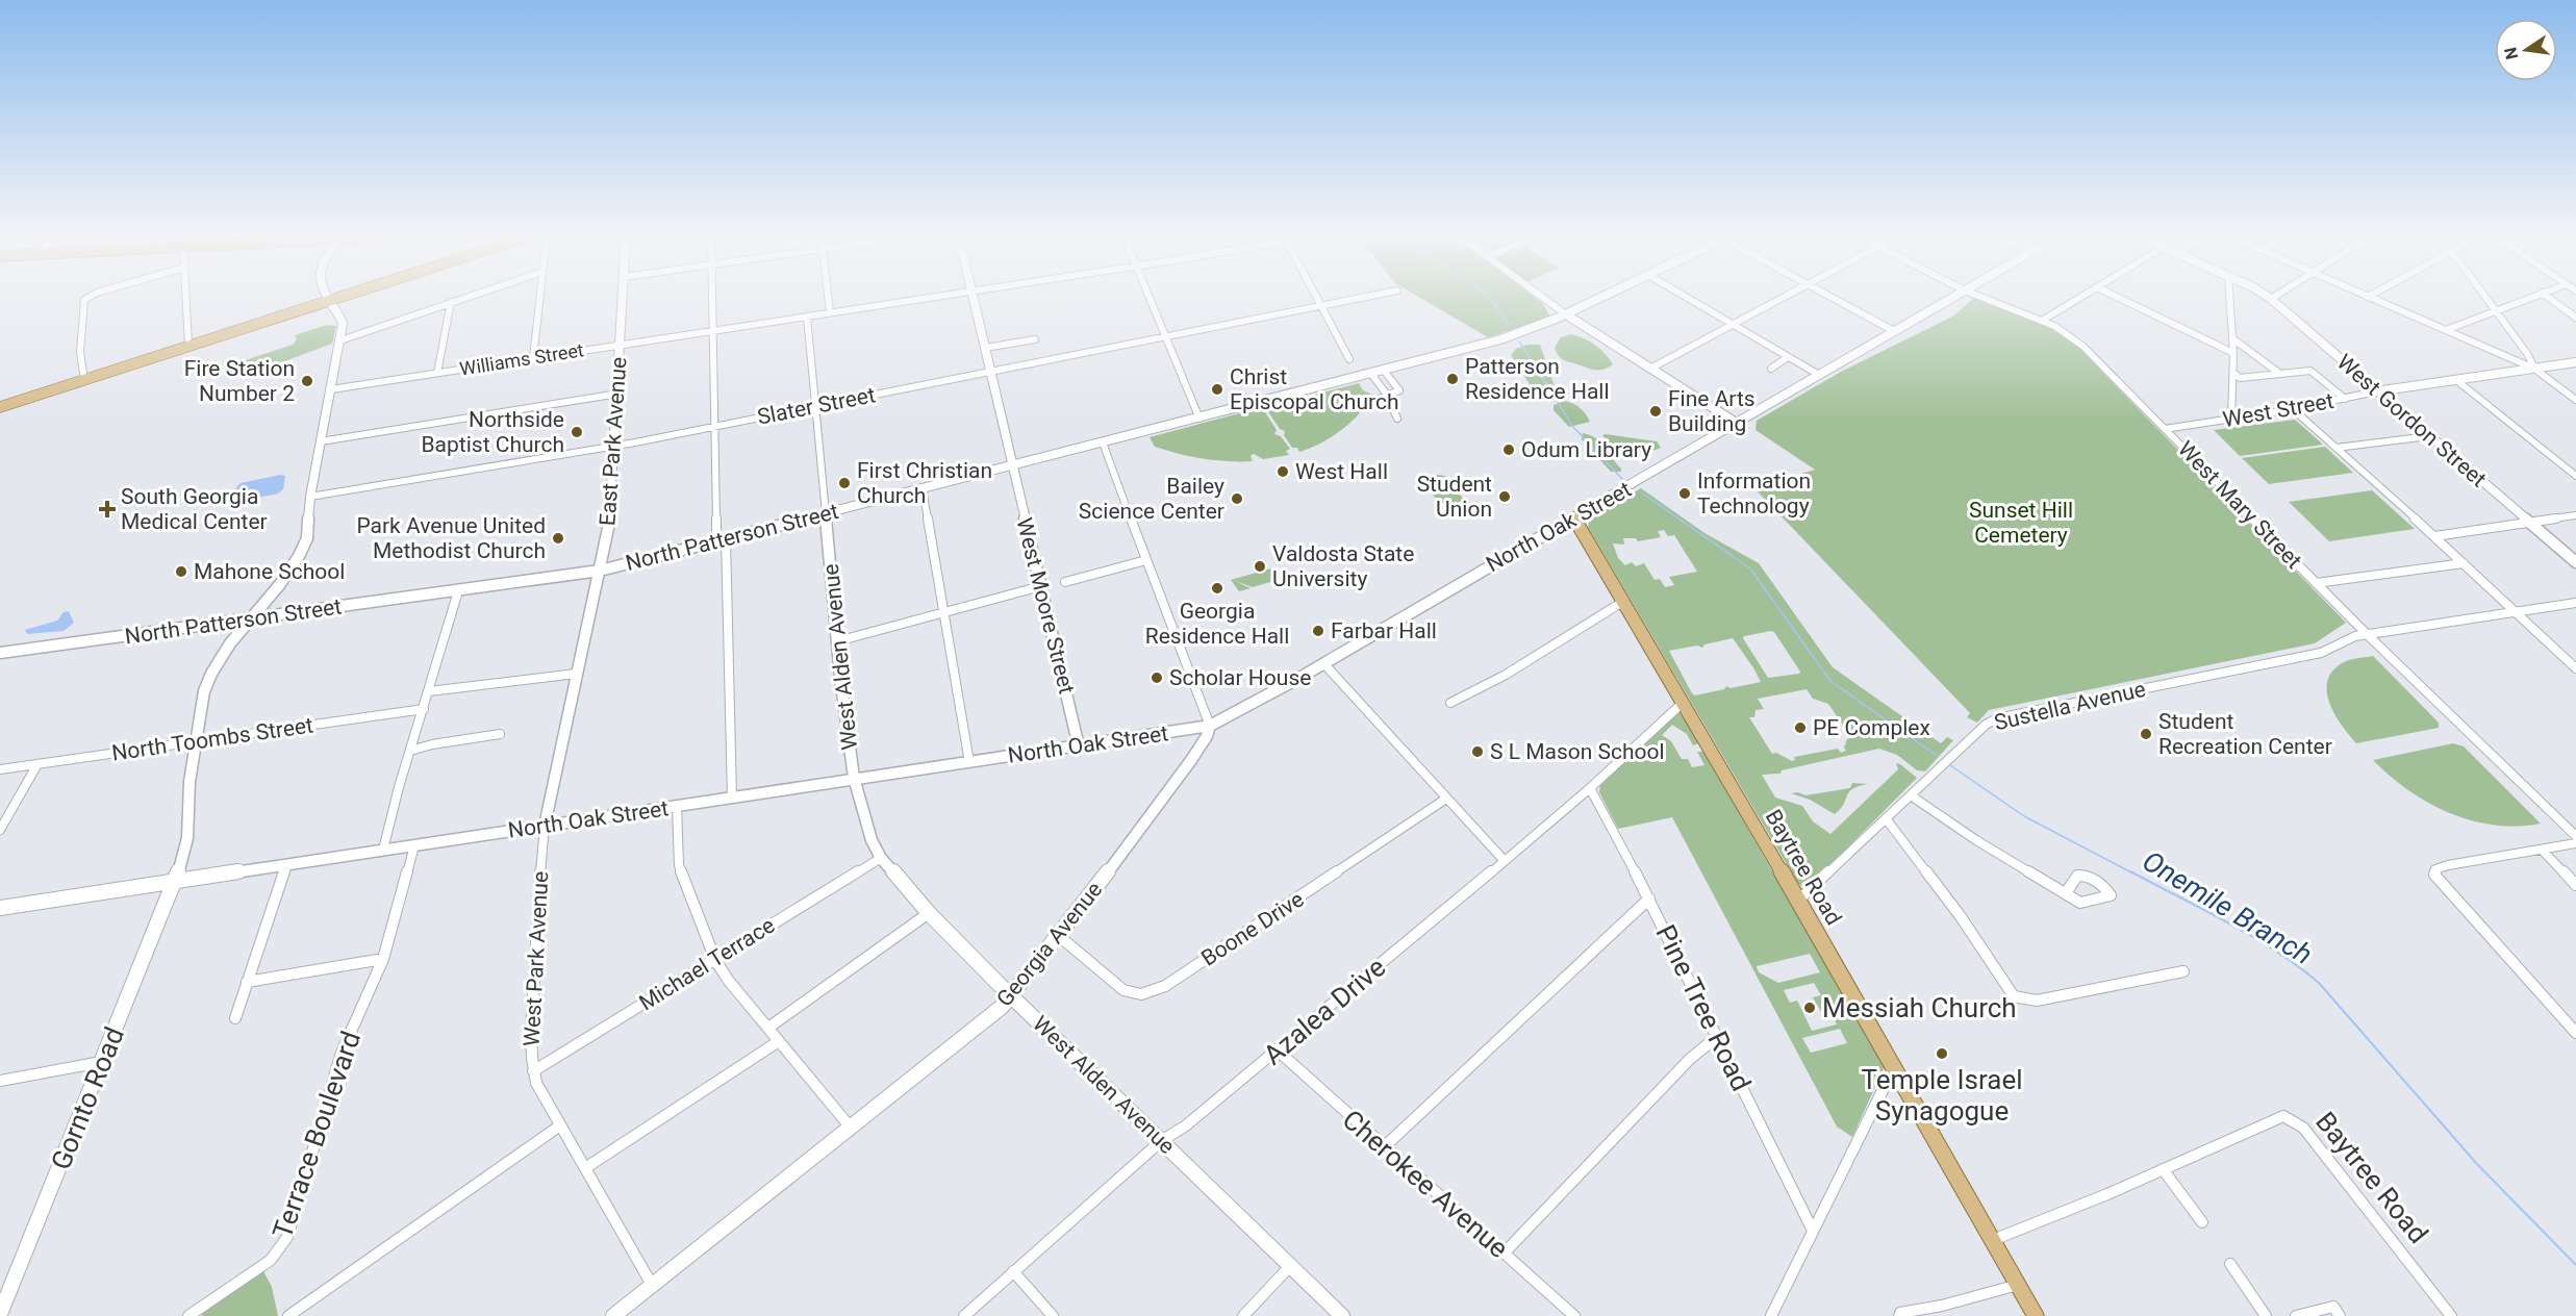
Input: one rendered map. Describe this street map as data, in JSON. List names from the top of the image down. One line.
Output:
{"streets":{"main road":["Baytree Road"],"street":["Williams Street","Slater Street","West Street","West Gordon Street","East Park Avenue","West Mary Street","North Oak Street","North Patterson Street","West Moore Street","West Alden Avenue","Sustella Avenue","North Toombs Street","Boone Drive","Georgia Avenue","West Park Avenue","Michael Terrace","Pine Tree Road","Azalea Drive","Gornto Road","Terrace Boulevard","Cherokee Avenue"]},"crossings":[["Williams Street","East Park Avenue"],["Williams Street","Gornto Road"],["Slater Street","East Park Avenue"],["Slater Street","West Moore Street"],["Slater Street","Gornto Road"],["West Street","West Gordon Street"],["West Street","West Mary Street"],["East Park Avenue","North Patterson Street"],["East Park Avenue","West Park Avenue"],["West Mary Street","Sustella Avenue"],["North Oak Street","West Moore Street"],["North Oak Street","West Alden Avenue"],["North Oak Street","Baytree Road"],["North Oak Street","Georgia Avenue"],["North Oak Street","West Park Avenue"],["North Oak Street","Gornto Road"],["North Oak Street","Terrace Boulevard"],["North Patterson Street","West Moore Street"],["North Patterson Street","West Alden Avenue"],["North Patterson Street","West Park Avenue"],["North Patterson Street","Gornto Road"],["West Alden Avenue","Georgia Avenue"],["West Alden Avenue","Michael Terrace"],["West Alden Avenue","Azalea Drive"],["Sustella Avenue","Baytree Road"],["North Toombs Street","Gornto Road"],["Baytree Road","Azalea Drive"],["Boone Drive","Georgia Avenue"],["Georgia Avenue","West Park Avenue"],["West Park Avenue","Michael Terrace"],["Pine Tree Road","Azalea Drive"],["Azalea Drive","Cherokee Avenue"]],"water":["Onemile Branch"],"parks":["Sunset Hill Cemetery"],"places":{"other":["Patterson Residence Hall","Fire Station Number 2","Christ Episcopal Church","Fine Arts Building","Northside Baptist Church","Odum Library","West Hall","First Christian Church","Information Technology","Student Union","Bailey Science Center","Park Avenue United Methodist Church","Valdosta State University","Mahone School","Georgia Residence Hall","Farbar Hall","Scholar House","PE Complex","Student Recreation Center","S L Mason School","Messiah Church","Temple Israel Synagogue"],"health":["South Georgia Medical Center"]},"north":"left"}
